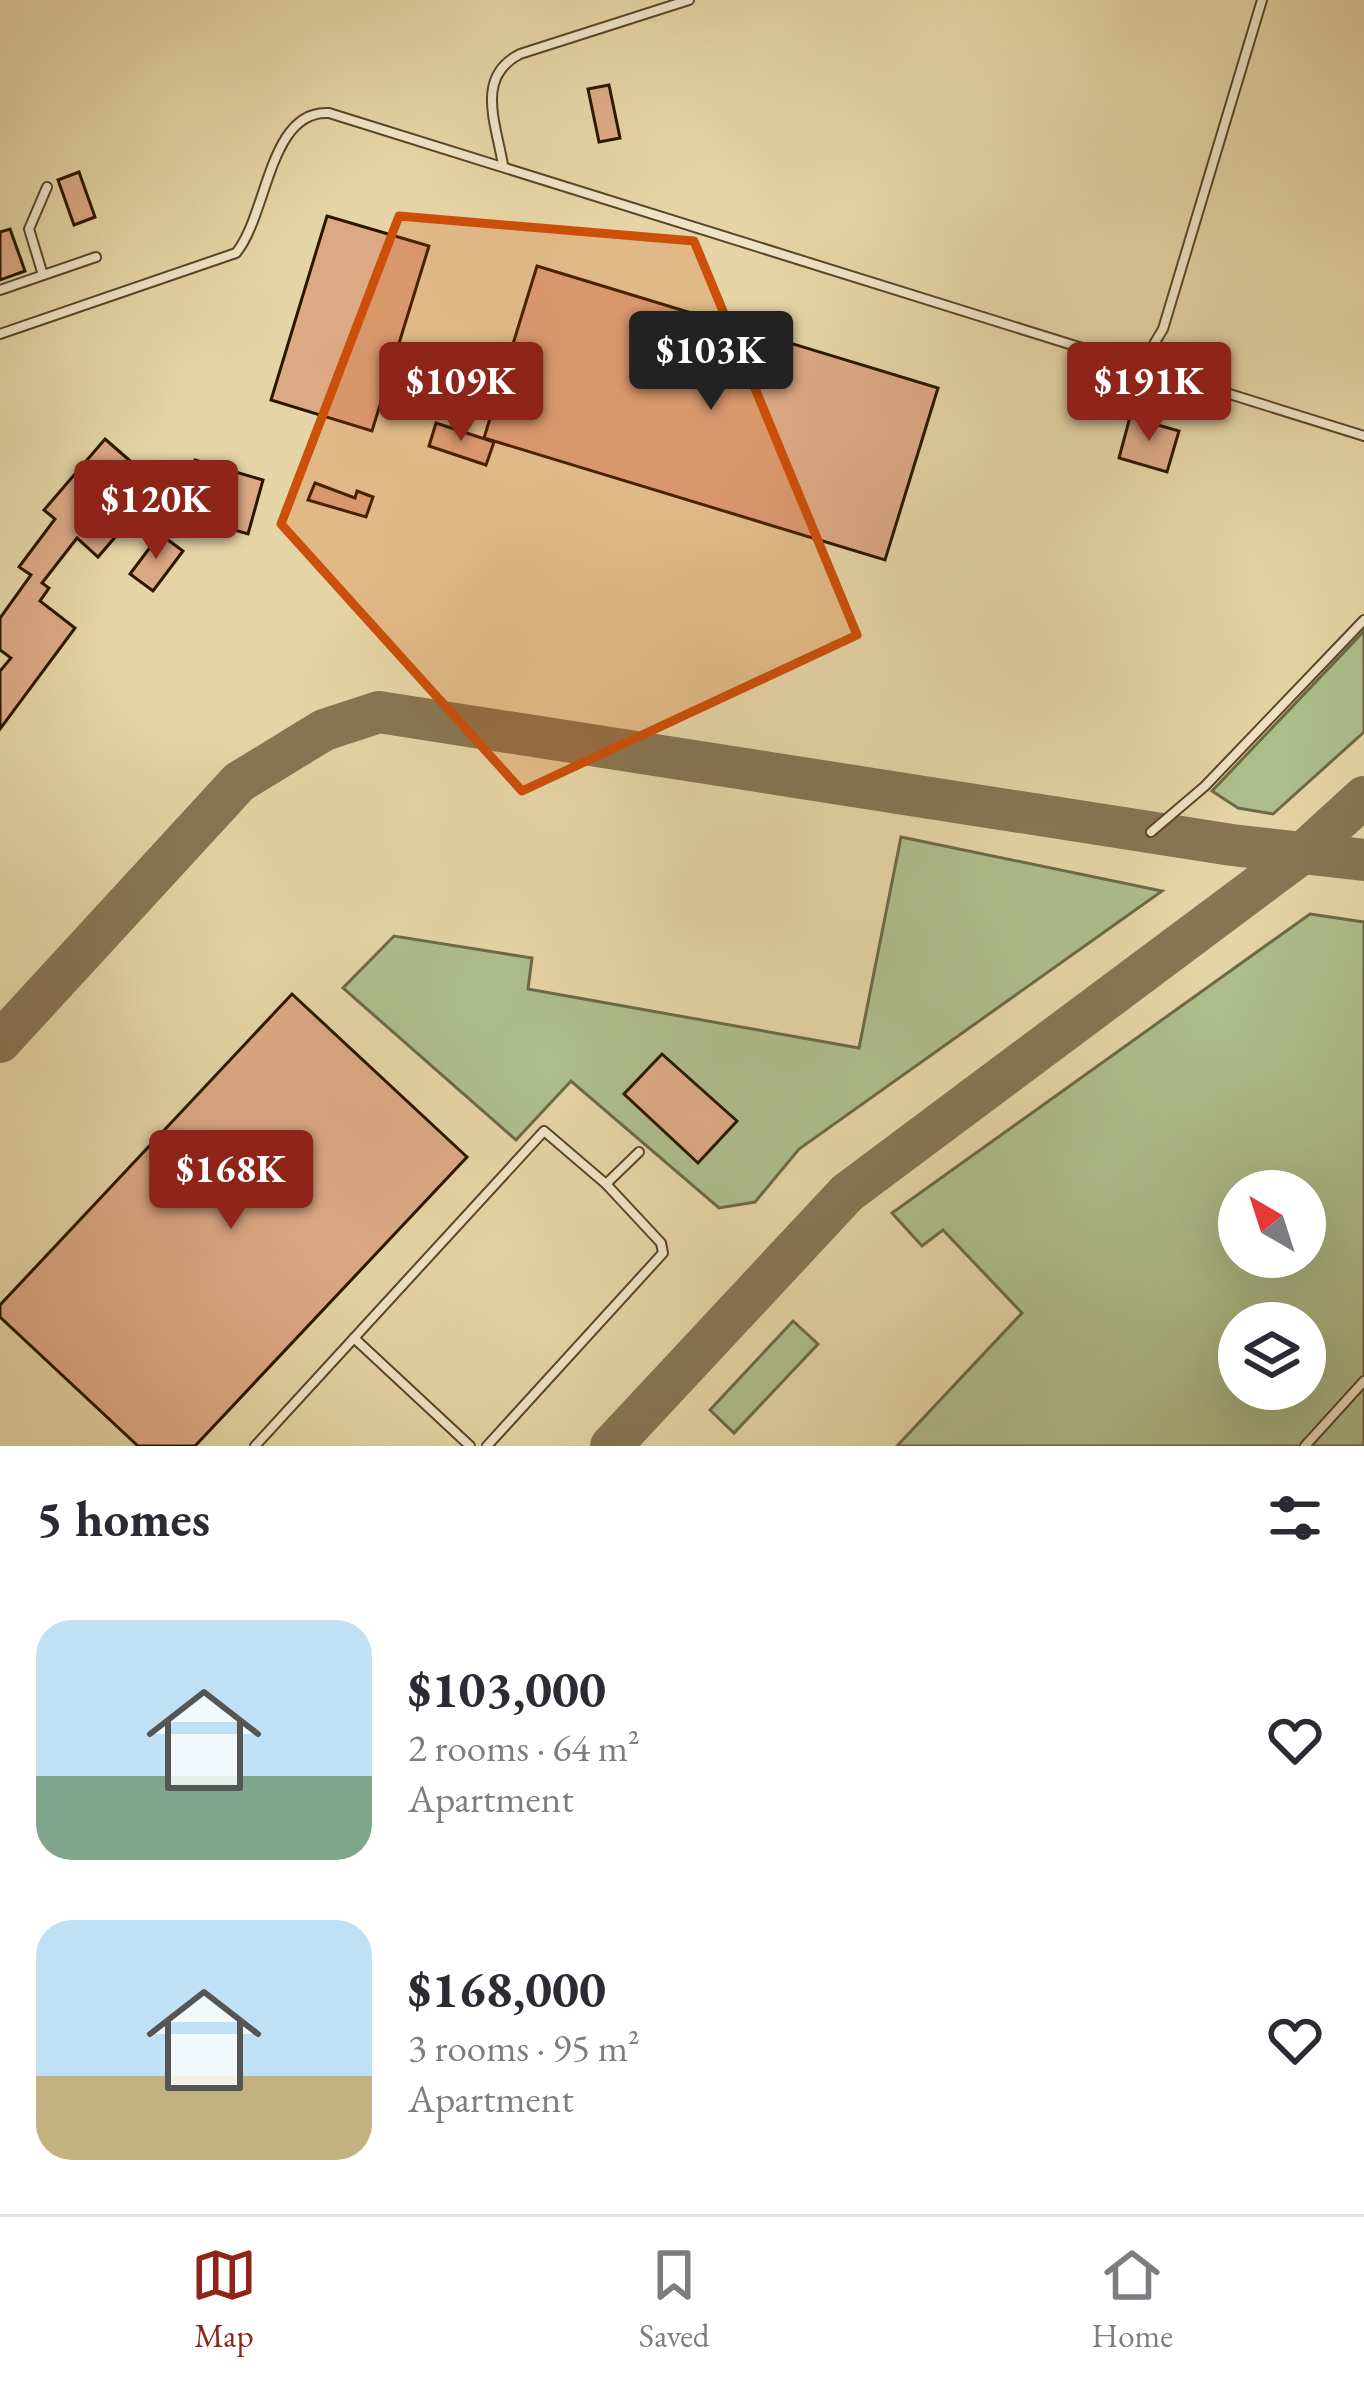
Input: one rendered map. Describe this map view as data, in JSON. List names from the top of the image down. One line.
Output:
{"north":"top left","page":{"price":["$103K","$109K","$191K","$120K","$168K"],"heading":"5 homes","list":[{"name":"$103,000","note":"2 rooms · 64 m² · Apartment"},{"name":"$168,000","note":"3 rooms · 95 m² · Apartment"}],"tabs":["Map","Saved","Home"]}}
